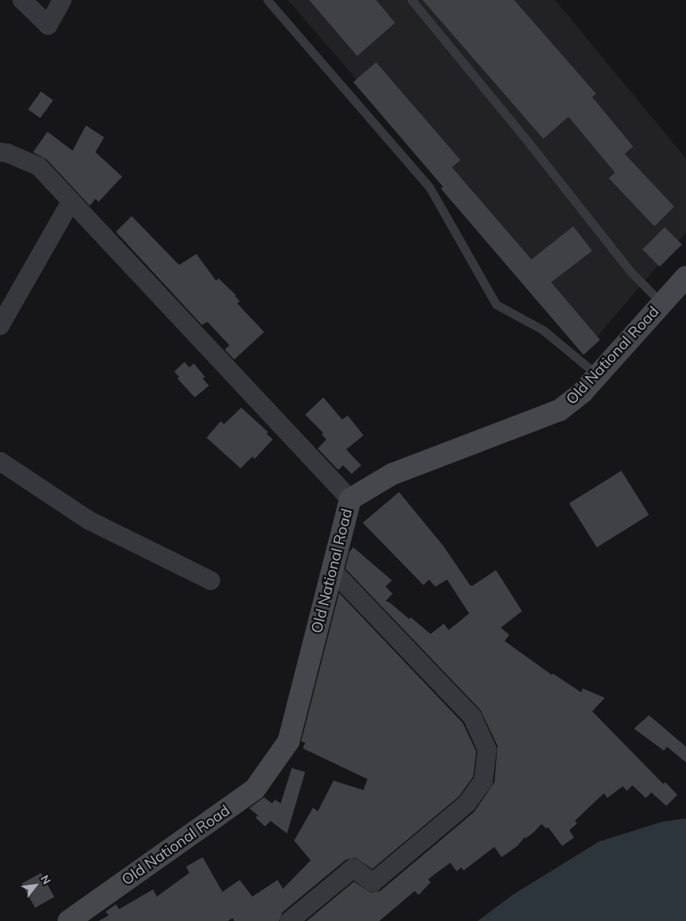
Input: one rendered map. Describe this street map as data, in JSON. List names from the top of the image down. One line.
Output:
{"streets":{"main road":["Old National Road"]},"north":"top right"}
